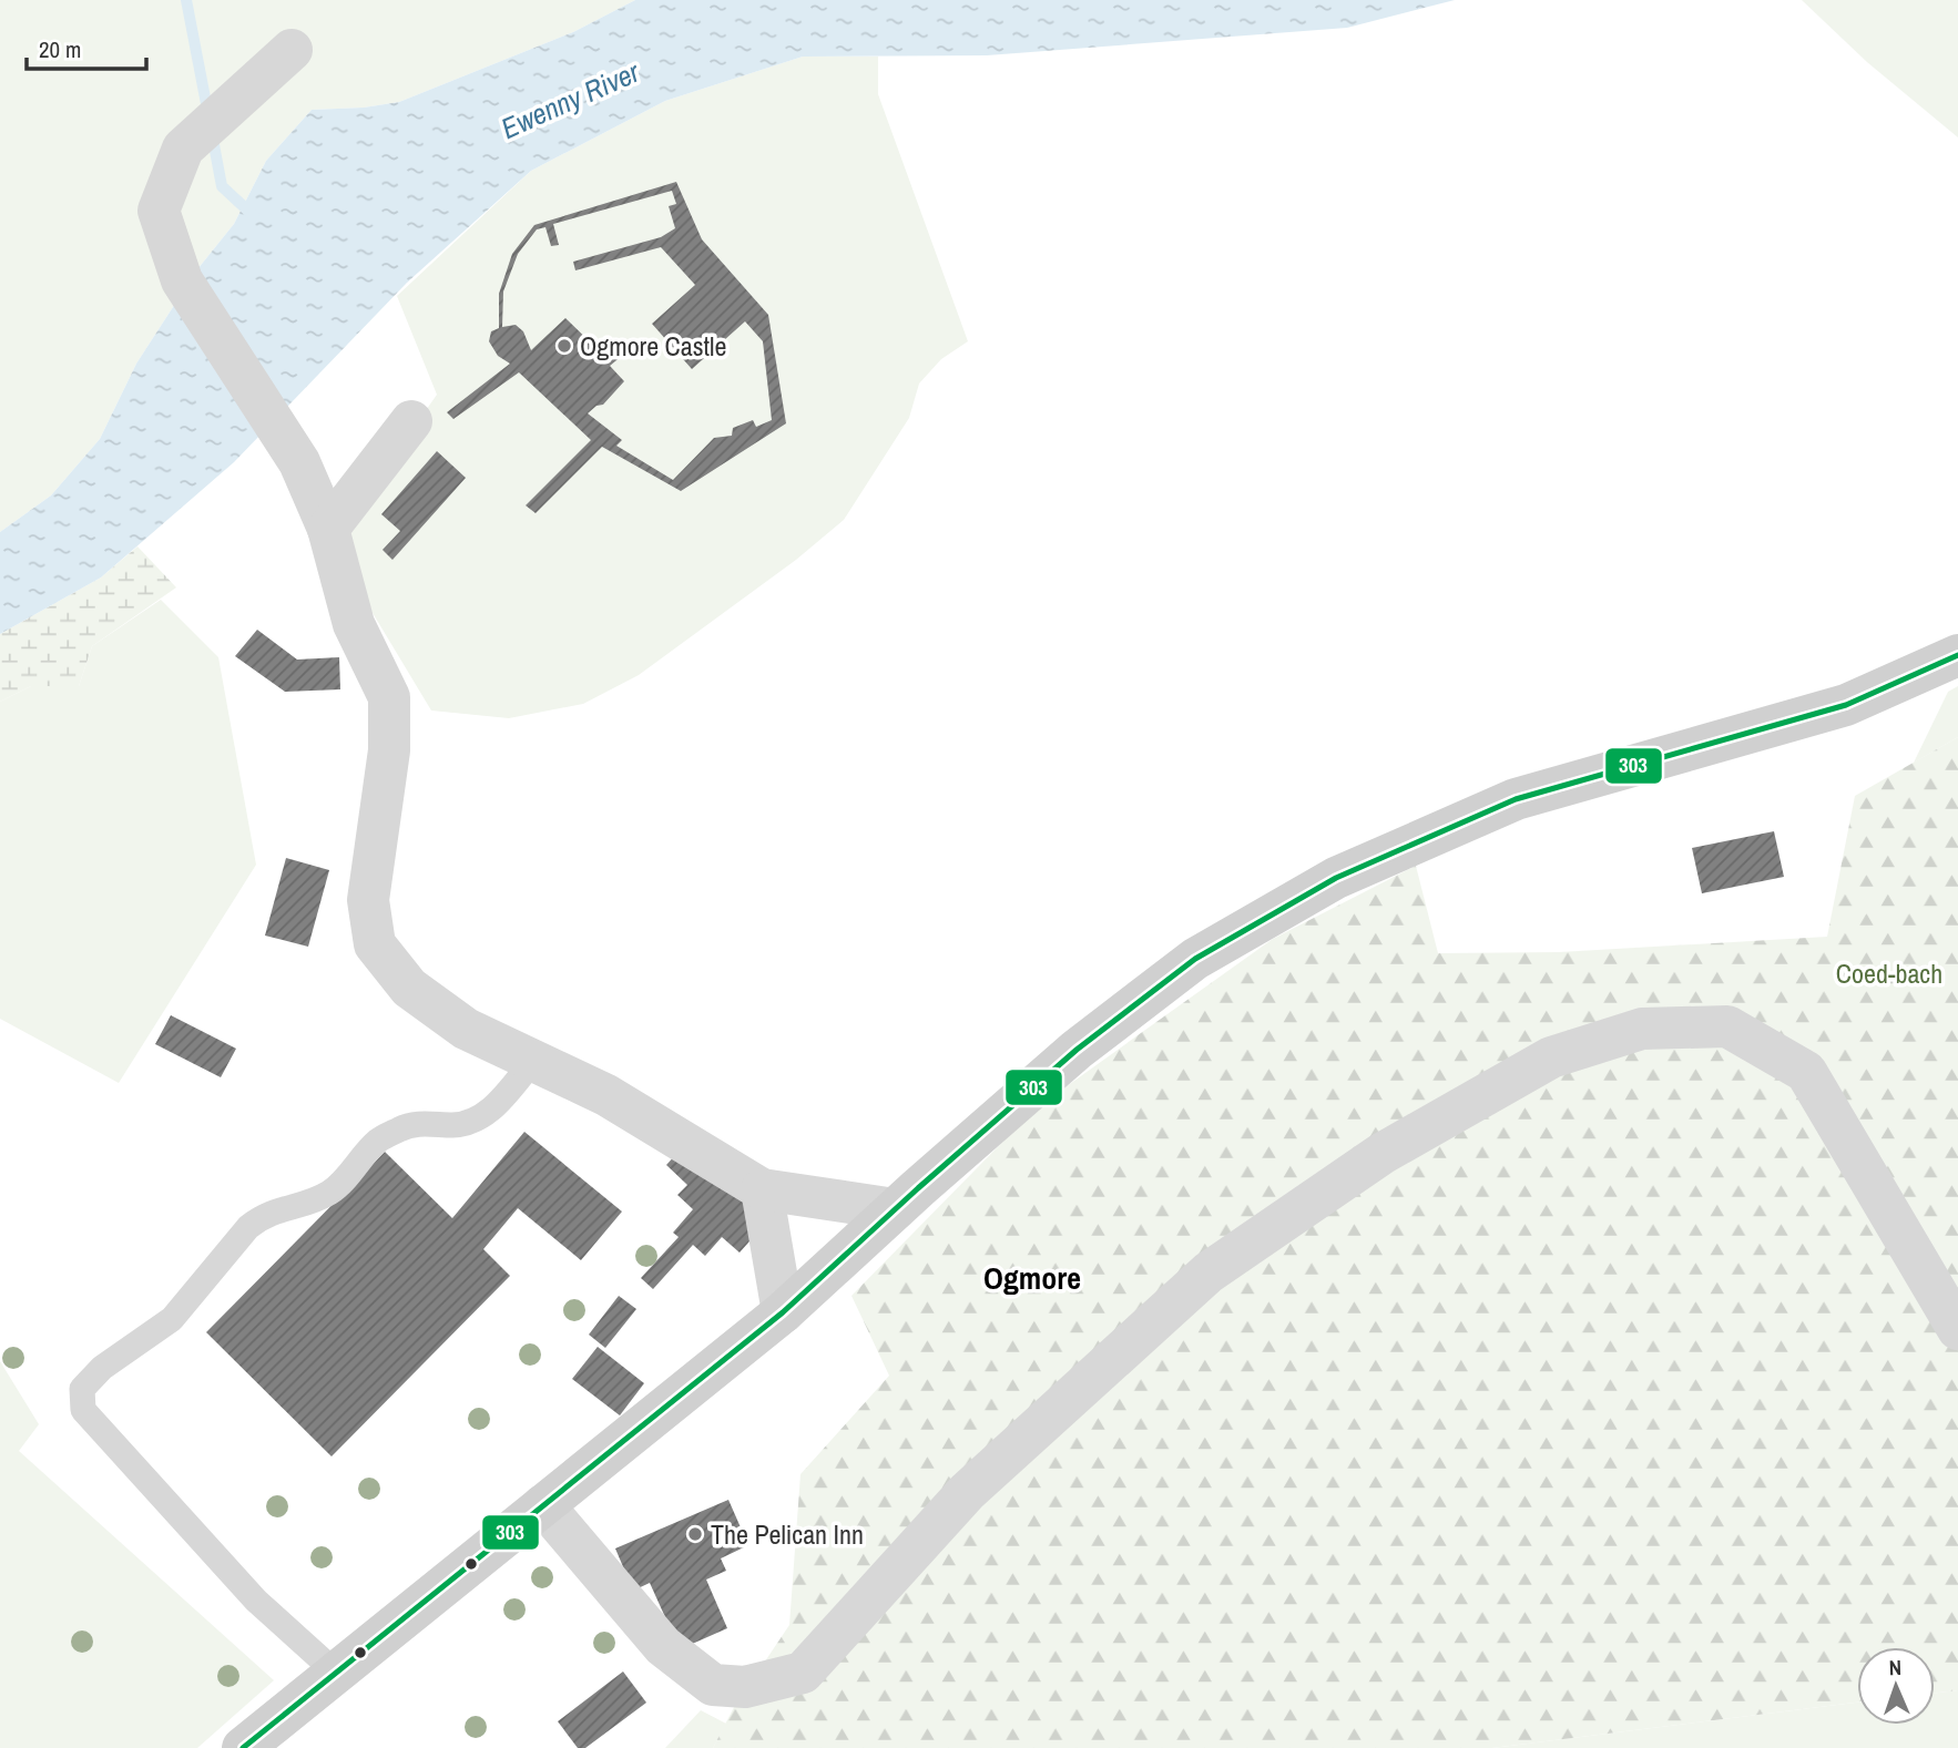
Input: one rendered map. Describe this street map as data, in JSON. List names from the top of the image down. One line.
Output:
{"districts":["Ogmore"],"water":["Ewenny River"],"parks":["Coed-bach"],"places":["Ogmore Castle","The Pelican Inn"],"lines":["transit line 303"],"scale_bar":"20 m","north":"top"}
